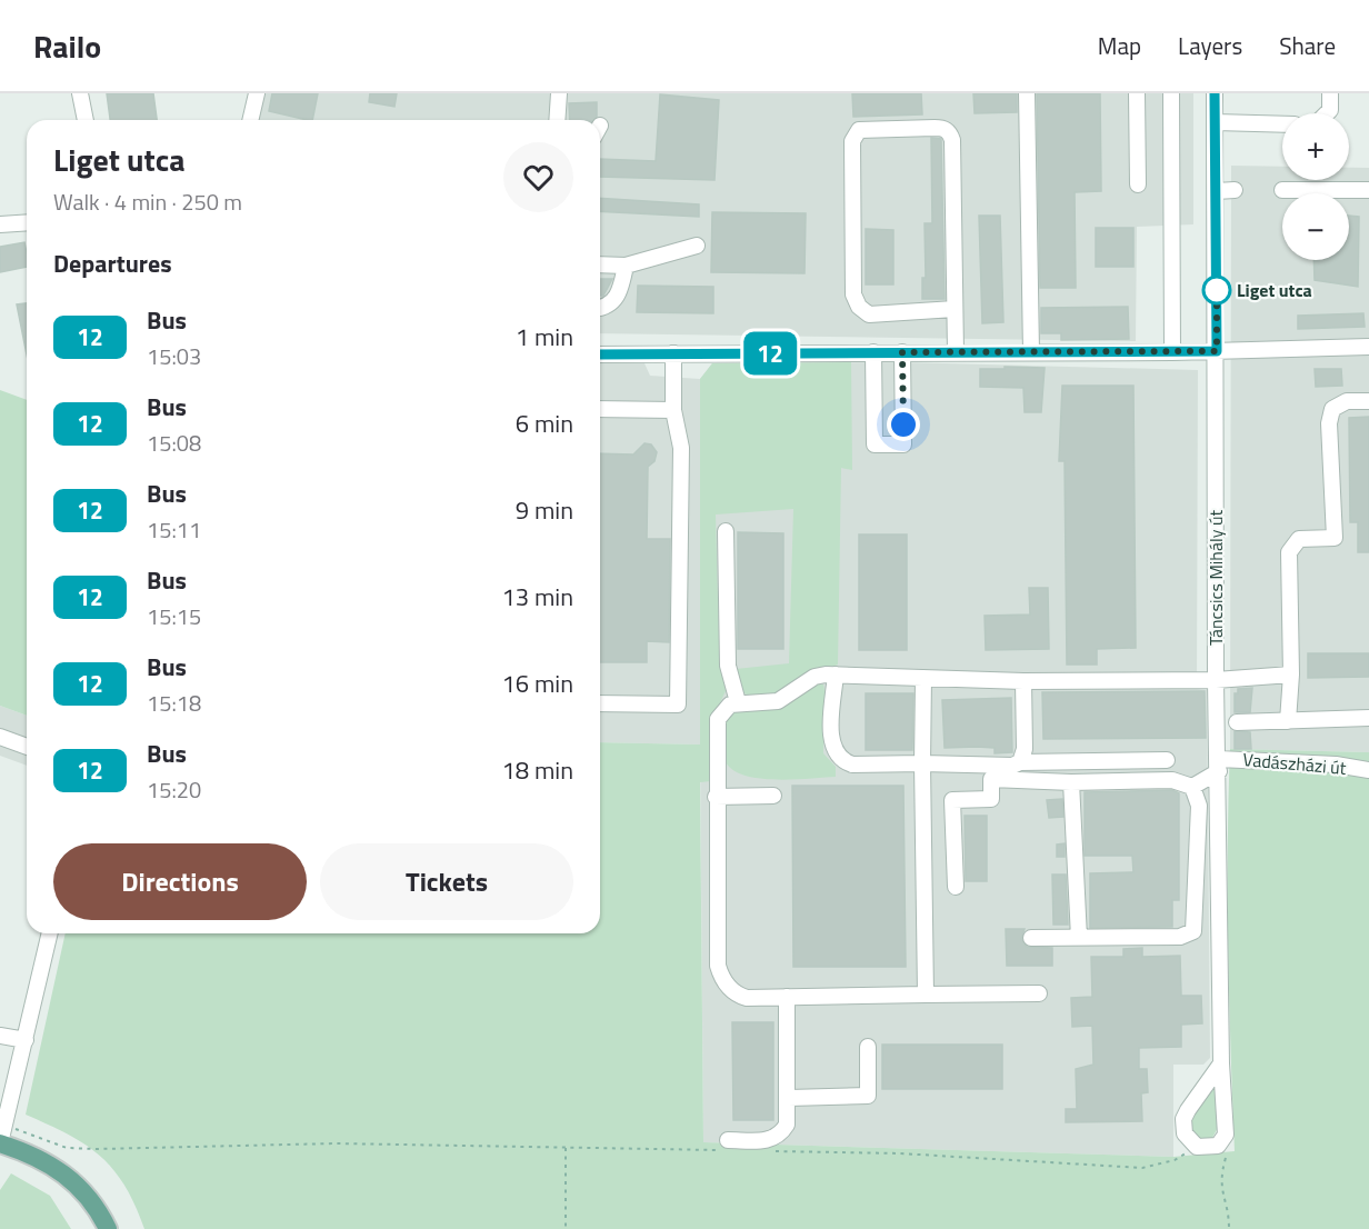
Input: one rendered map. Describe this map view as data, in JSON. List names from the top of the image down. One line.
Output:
{"streets":{"street":["Táncsics Mihály út","Vadászházi út"]},"crossings":[["Táncsics Mihály út","Vadászházi út"]],"places":["Liget utca"],"lines":["bus line 12"],"page":{"header":"Railo","nav":["Map","Layers","Share"],"on_map":"12","map_buttons":["+","−"],"heading":[["Liget utca","Walk · 4 min · 250 m"],"Departures"],"list":[{"mark":"12","name":"Bus","note":"15:03","value":"1 min"},{"mark":"12","name":"Bus","note":"15:08","value":"6 min"},{"mark":"12","name":"Bus","note":"15:11","value":"9 min"},{"mark":"12","name":"Bus","note":"15:15","value":"13 min"},{"mark":"12","name":"Bus","note":"15:18","value":"16 min"},{"mark":"12","name":"Bus","note":"15:20","value":"18 min"}],"buttons":["Directions","Tickets"]}}
